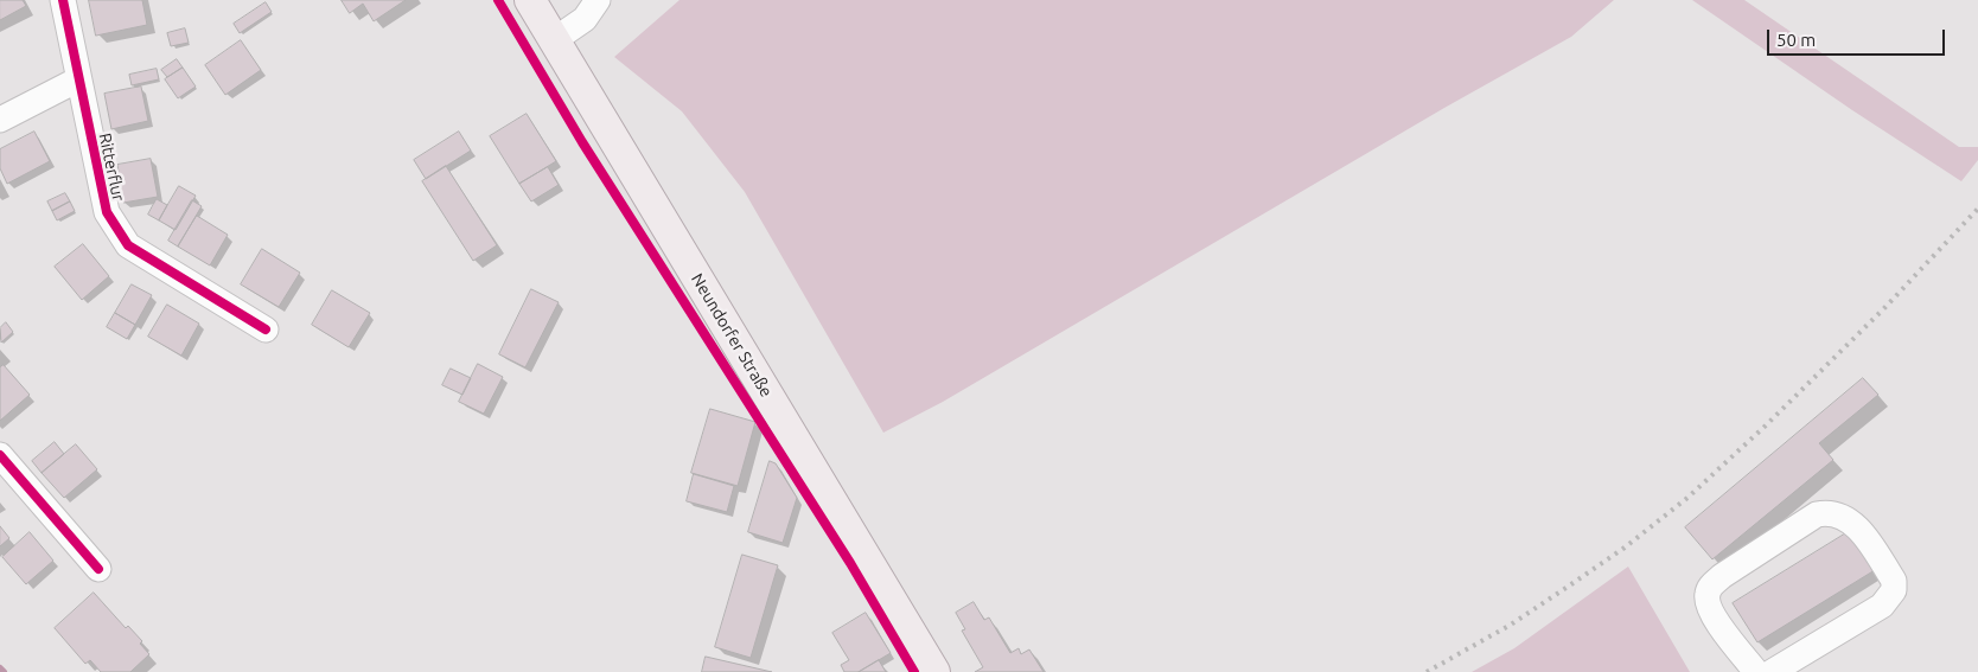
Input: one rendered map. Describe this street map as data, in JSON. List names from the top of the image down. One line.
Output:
{"streets":{"main road":["Neundorfer Straße"],"street":["Ritterflur"]},"scale_bar":"50 m"}
